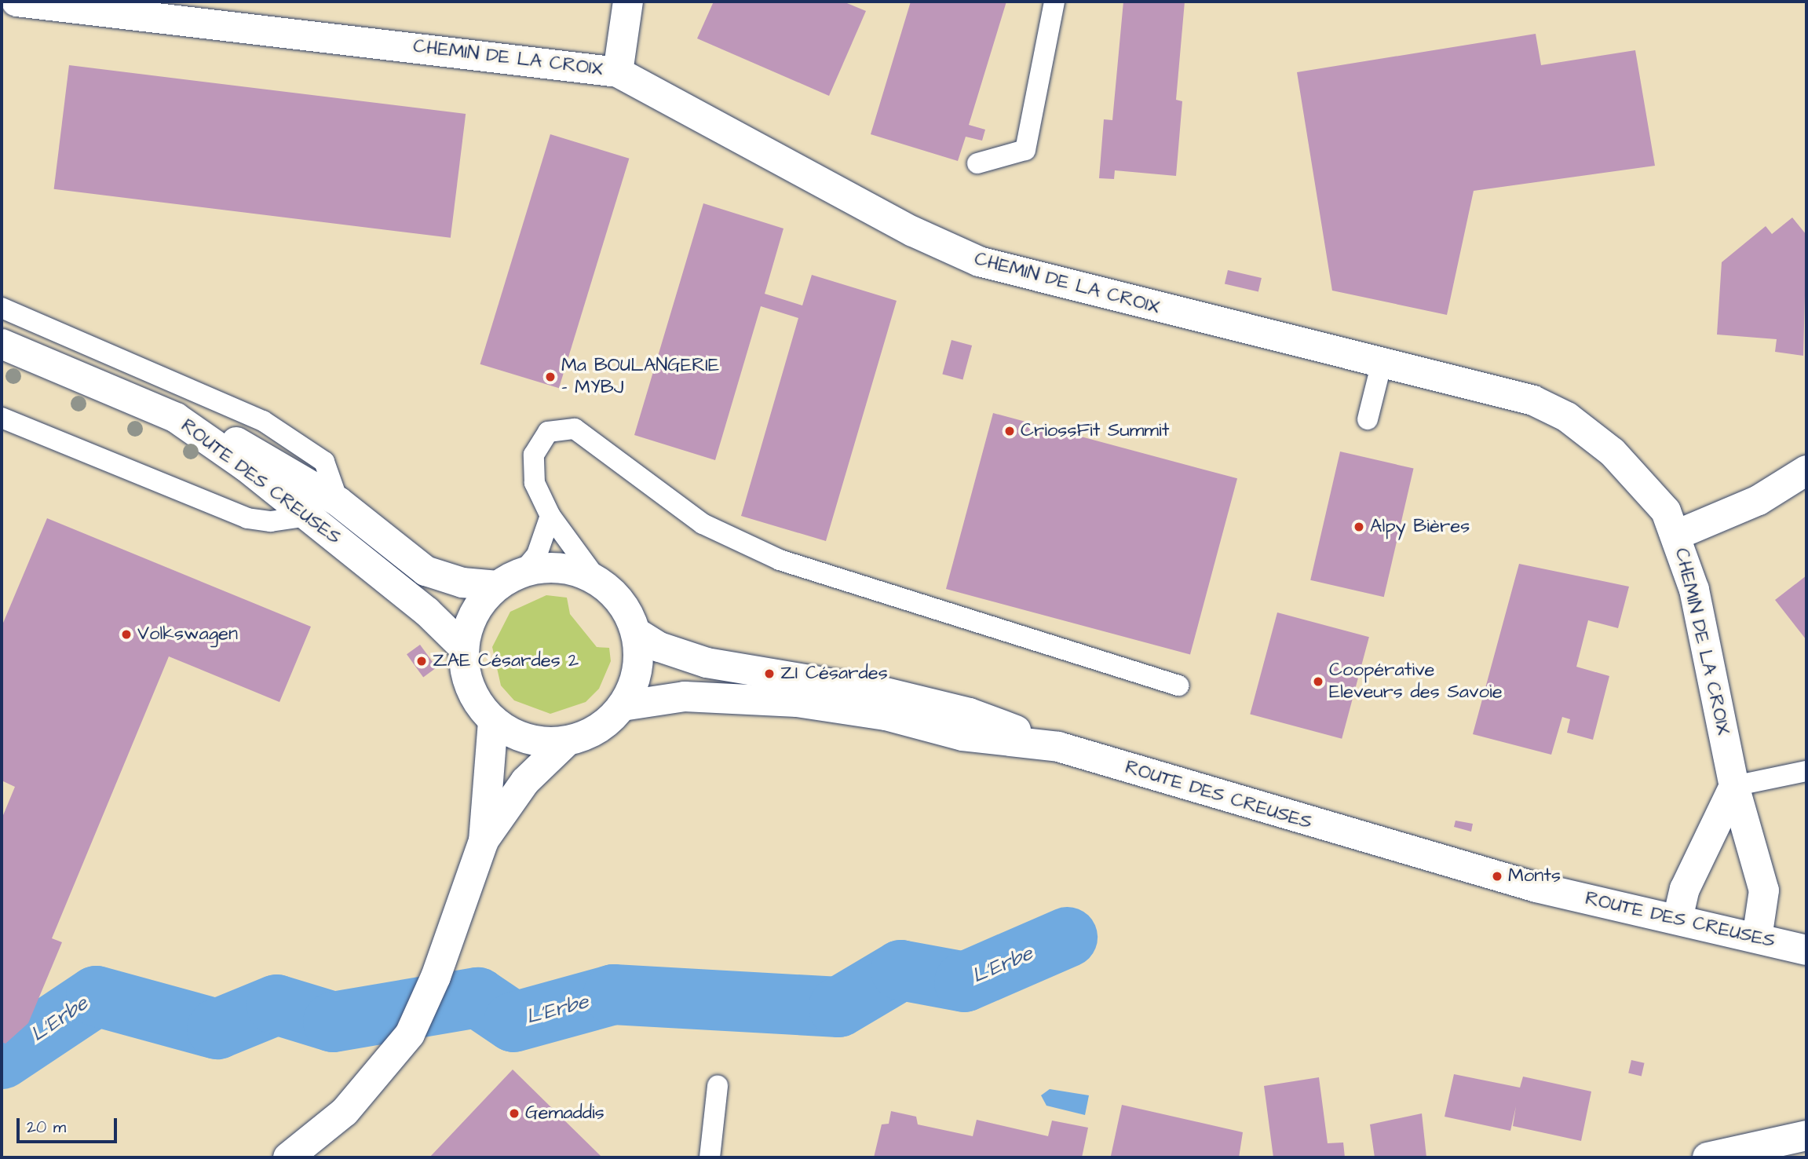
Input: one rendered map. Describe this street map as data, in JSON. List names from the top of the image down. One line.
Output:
{"streets":{"street":["CHEMIN DE LA CROIX","ROUTE DES CREUSES"]},"crossings":[["CHEMIN DE LA CROIX","ROUTE DES CREUSES"]],"water":["L'Erbe"],"places":["Ma BOULANGERIE - MYBJ","CriossFit Summit","Alpy Bières","Volkswagen","ZAE Césardes 2","ZI Césardes","Coopérative Eleveurs des Savoie","Monts","Gemaddis"],"scale_bar":"20 m"}
